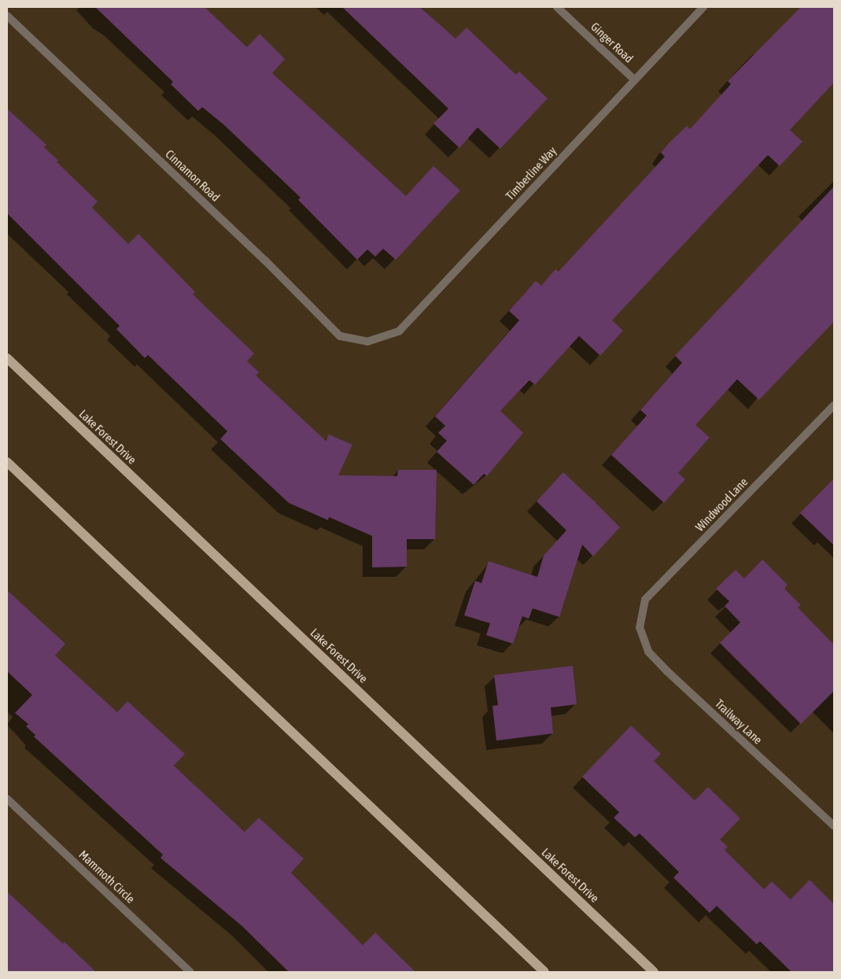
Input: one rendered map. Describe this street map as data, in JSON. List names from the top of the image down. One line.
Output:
{"streets":{"main road":["Lake Forest Drive"],"street":["Ginger Road","Timberline Way","Cinnamon Road","Windwood Lane","Trailway Lane","Mammoth Circle"]},"crossings":[["Ginger Road","Timberline Way"],["Timberline Way","Cinnamon Road"],["Windwood Lane","Trailway Lane"]]}
